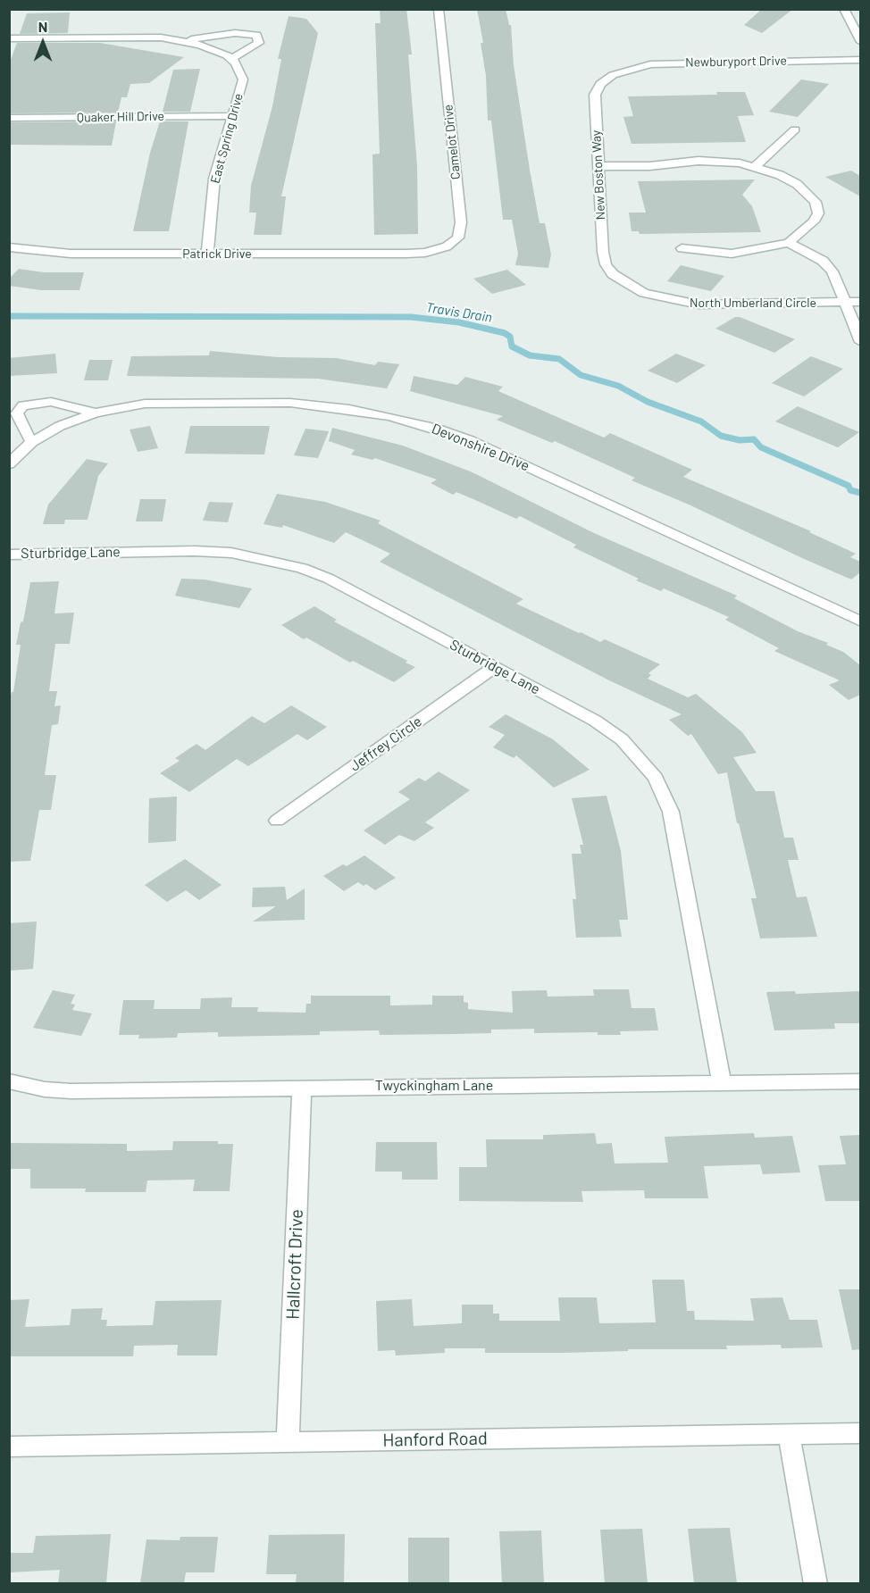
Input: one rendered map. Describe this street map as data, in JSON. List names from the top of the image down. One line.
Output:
{"streets":{"street":["Newburyport Drive","Quaker Hill Drive","East Spring Drive","Camelot Drive","New Boston Way","Patrick Drive","North Umberland Circle","Devonshire Drive","Sturbridge Lane","Jeffrey Circle","Twyckingham Lane","Hallcroft Drive","Hanford Road"]},"crossings":[["Newburyport Drive","New Boston Way"],["Quaker Hill Drive","East Spring Drive"],["East Spring Drive","Patrick Drive"],["Camelot Drive","Patrick Drive"],["New Boston Way","North Umberland Circle"],["Sturbridge Lane","Jeffrey Circle"],["Sturbridge Lane","Twyckingham Lane"],["Twyckingham Lane","Hallcroft Drive"],["Hallcroft Drive","Hanford Road"]],"water":["Travis Drain"],"north":"top"}
